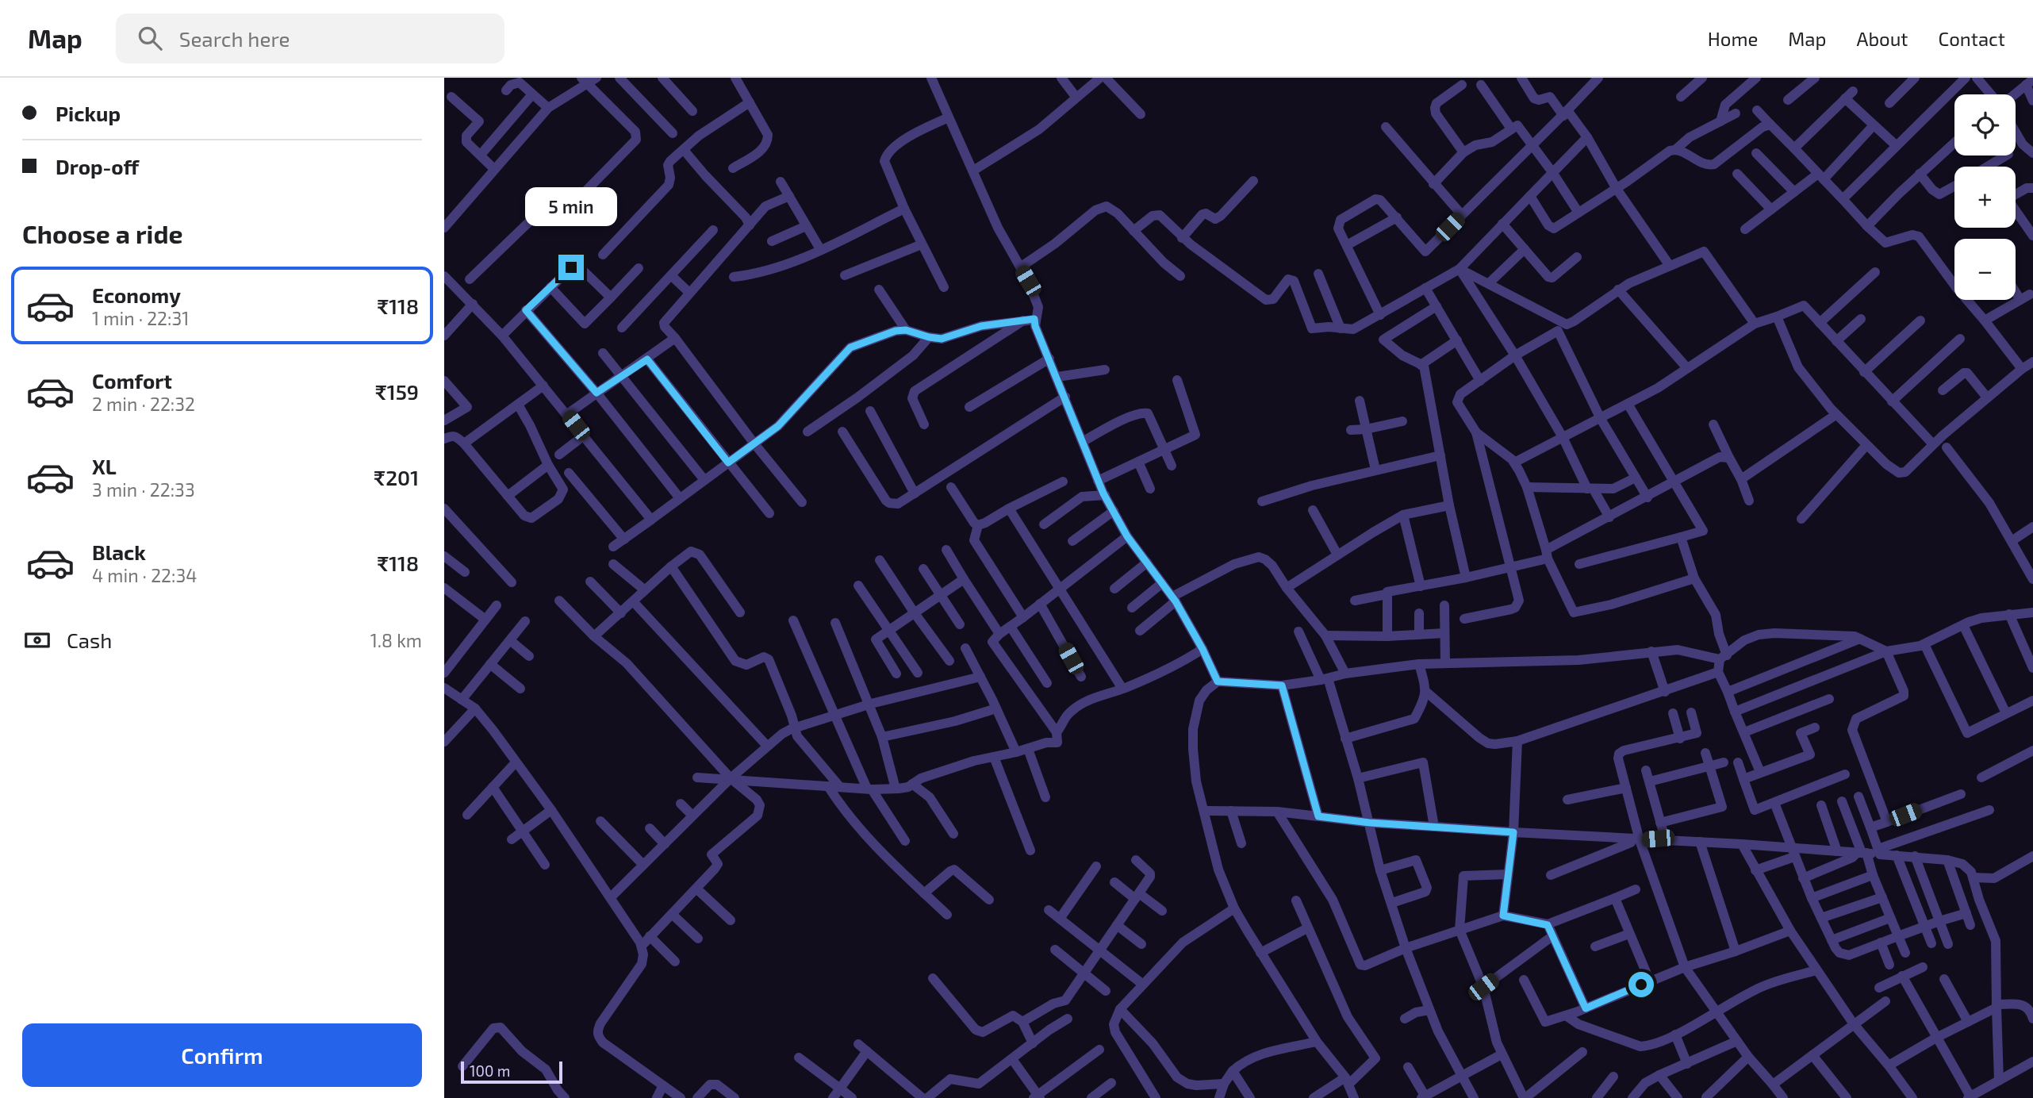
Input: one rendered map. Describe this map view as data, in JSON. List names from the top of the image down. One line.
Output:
{"scale_bar":"100 m","page":{"header":"Map","search":"Search here","nav":["Home","Map","About","Contact"],"banner":["Pickup","Drop-off"],"map_buttons":["+","−"],"bubble":"5 min","heading":"Choose a ride","list":[{"name":"Economy","note":"1 min · 22:31","value":"₹118"},{"name":"Comfort","note":"2 min · 22:32","value":"₹159"},{"name":"XL","note":"3 min · 22:33","value":"₹201"},{"name":"Black","note":"4 min · 22:34","value":"₹118"}],"pay":["Cash","1.8 km"],"buttons":"Confirm","scale":"100 m"}}
